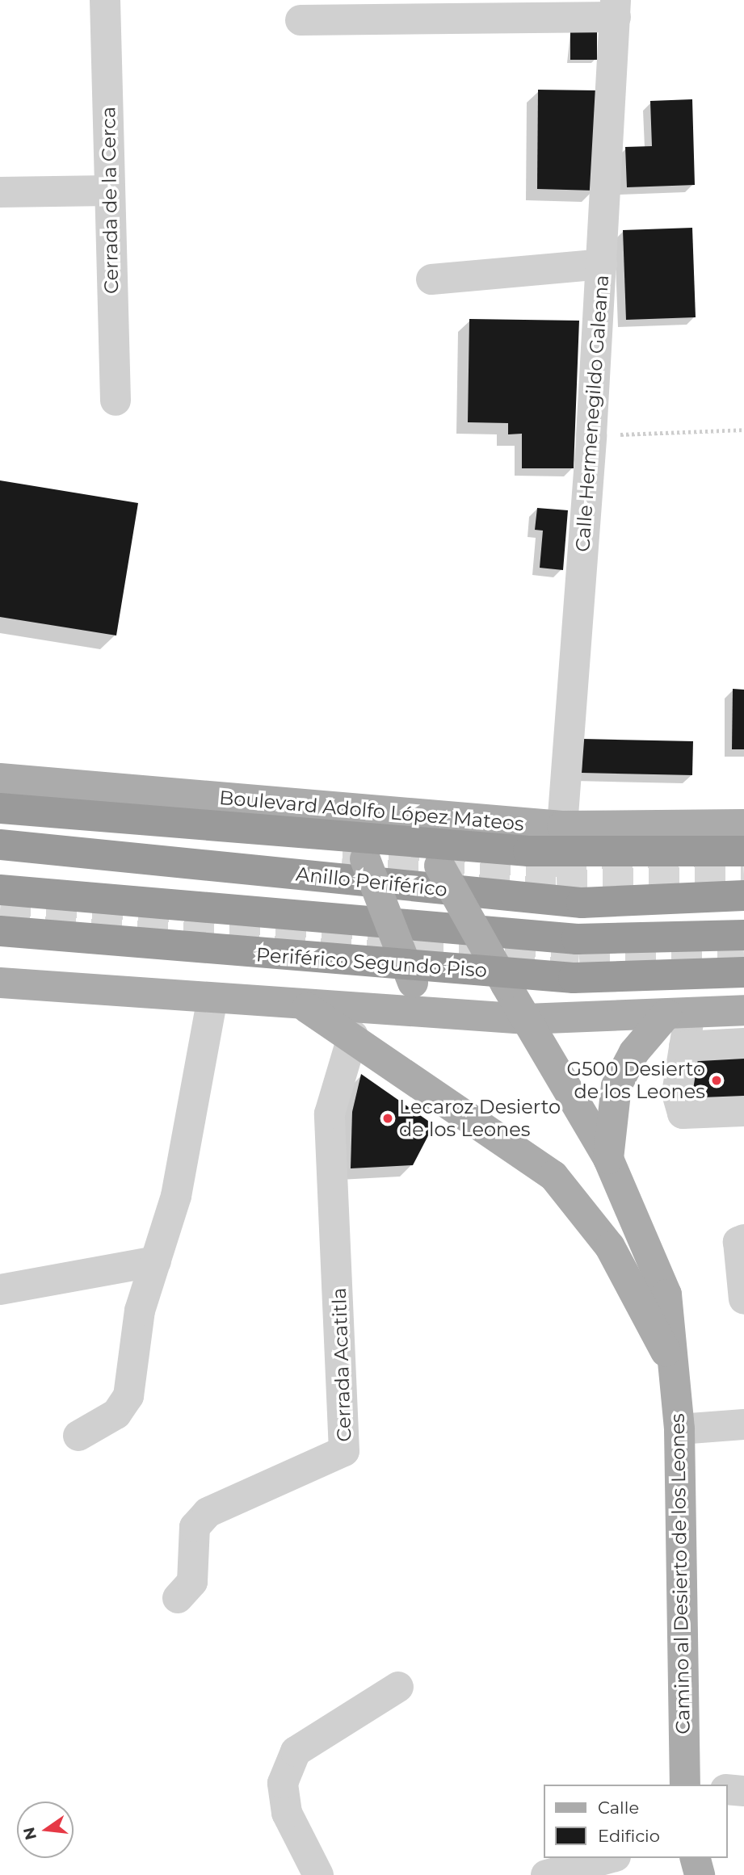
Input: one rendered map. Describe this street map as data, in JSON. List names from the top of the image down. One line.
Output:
{"streets":{"highway":["Anillo Periférico","Periférico Segundo Piso"],"main road":["Boulevard Adolfo López Mateos","Camino al Desierto de los Leones"],"street":["Cerrada de la Cerca","Calle Hermenegildo Galeana","Cerrada Acatitla"]},"crossings":[["Calle Hermenegildo Galeana","Boulevard Adolfo López Mateos"],["Boulevard Adolfo López Mateos","Camino al Desierto de los Leones"],["Cerrada Acatitla","Camino al Desierto de los Leones"]],"places":["G500 Desierto de los Leones","Lecaroz Desierto de los Leones"],"legend":["Calle","Edificio"],"north":"left"}
